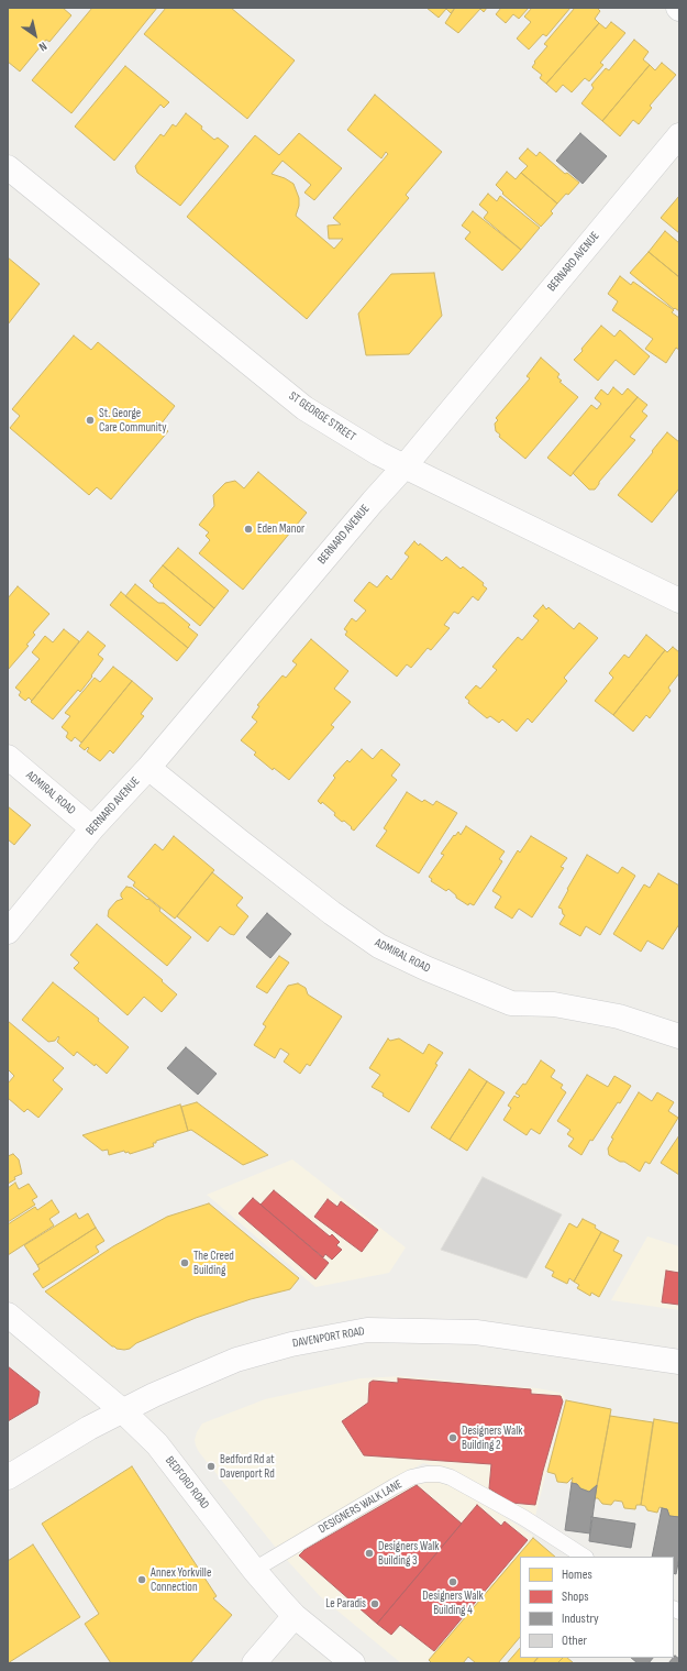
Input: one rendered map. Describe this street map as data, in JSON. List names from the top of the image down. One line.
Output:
{"streets":{"street":["BERNARD AVENUE","ST GEORGE STREET","ADMIRAL ROAD","DAVENPORT ROAD","BEDFORD ROAD"],"lane":["DESIGNERS WALK LANE"]},"crossings":[["BERNARD AVENUE","ST GEORGE STREET"],["BERNARD AVENUE","ADMIRAL ROAD"],["DAVENPORT ROAD","BEDFORD ROAD"],["BEDFORD ROAD","DESIGNERS WALK LANE"]],"places":["St. George Care Community","Eden Manor","The Creed Building","Designers Walk Building 2","Bedford Rd at Davenport Rd","Designers Walk Building 3","Annex Yorkville Connection","Designers Walk Building 4","Le Paradis"],"legend":["Homes","Shops","Industry","Other"],"north":"bottom right"}
